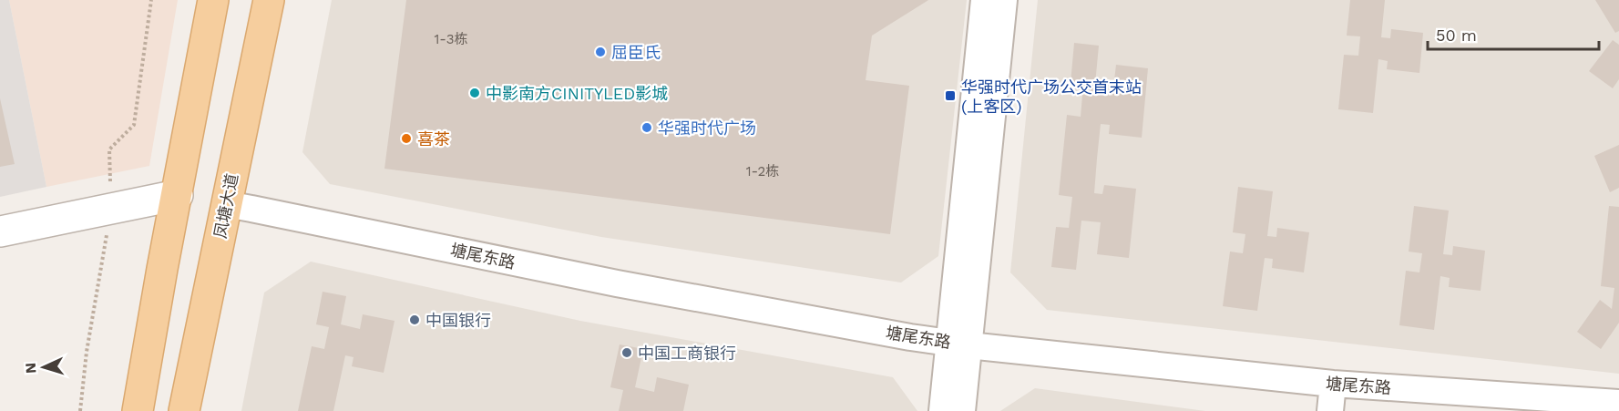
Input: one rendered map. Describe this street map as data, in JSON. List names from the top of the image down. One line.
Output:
{"streets":{"main road":["凤塘大道"],"street":["塘尾东路"]},"crossings":[["凤塘大道","塘尾东路"]],"places":{"other":["屈臣氏","中影南方CINITYLED影城","华强时代广场","喜茶","中国银行","中国工商银行"],"transit":["华强时代广场公交首末站 (上客区)"]},"house_numbers":["1-3栋","1-2栋"],"scale_bar":"50 m","north":"left"}
